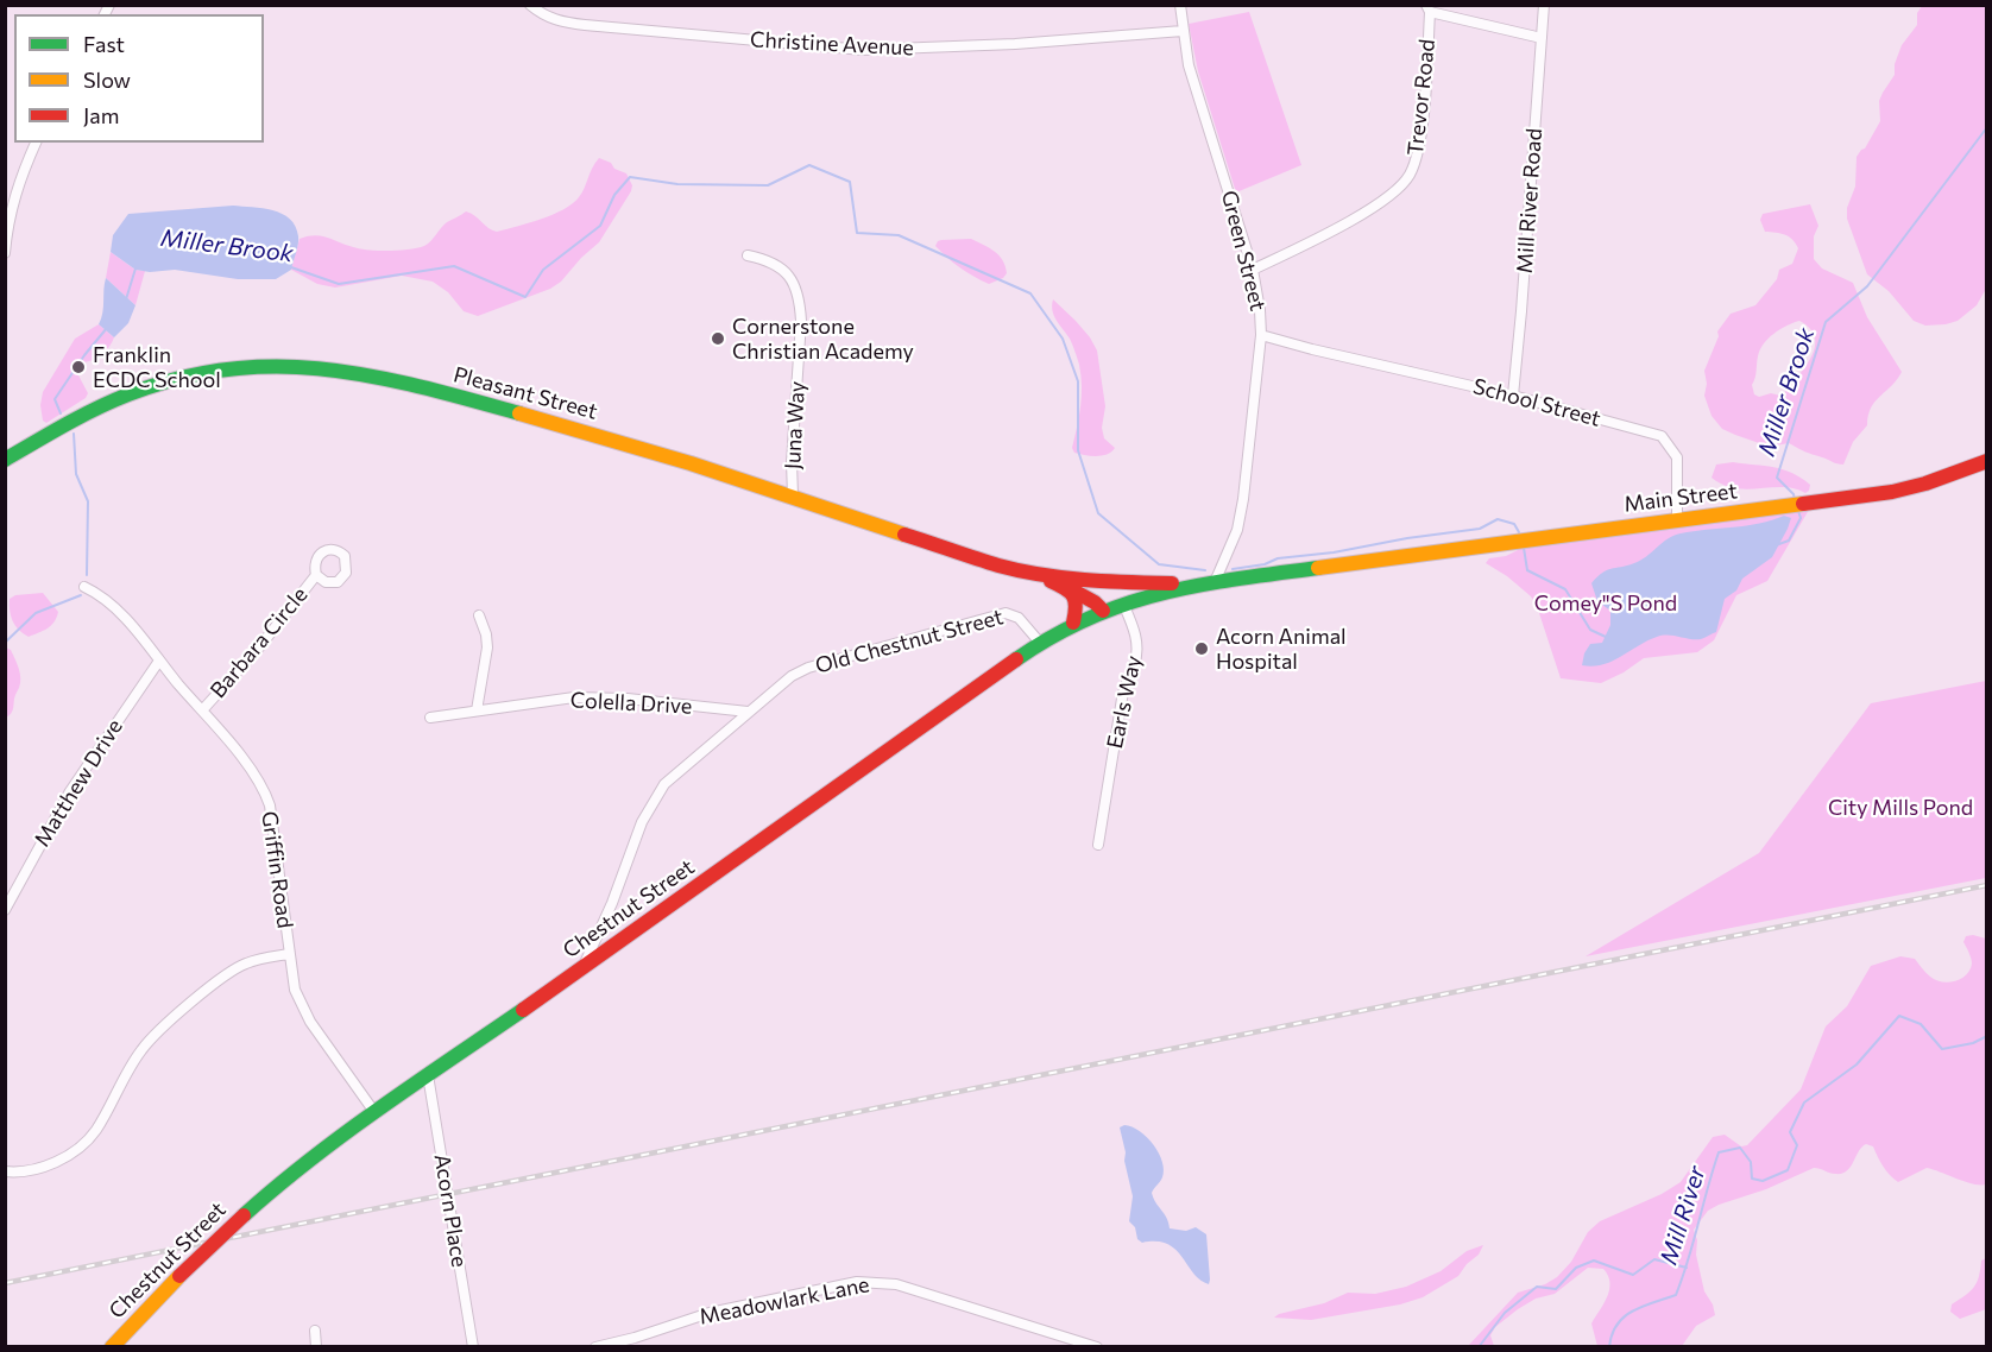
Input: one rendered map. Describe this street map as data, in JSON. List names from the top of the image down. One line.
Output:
{"streets":{"main road":["Pleasant Street","Main Street","Chestnut Street"],"street":["Christine Avenue","Trevor Road","Mill River Road","Green Street","School Street","Juna Way","Old Chestnut Street","Barbara Circle","Earls Way","Colella Drive","Matthew Drive","Griffin Road","Acorn Place","Meadowlark Lane"]},"crossings":[["Christine Avenue","Green Street"],["Trevor Road","Green Street"],["Mill River Road","School Street"],["Green Street","School Street"],["Green Street","Main Street"],["Green Street","Chestnut Street"],["Pleasant Street","Juna Way"],["Pleasant Street","Earls Way"],["Pleasant Street","Chestnut Street"],["School Street","Main Street"],["Main Street","Chestnut Street"],["Old Chestnut Street","Colella Drive"],["Old Chestnut Street","Chestnut Street"],["Barbara Circle","Griffin Road"],["Earls Way","Chestnut Street"],["Matthew Drive","Griffin Road"],["Griffin Road","Chestnut Street"],["Chestnut Street","Acorn Place"]],"water":["Miller Brook","Mill River"],"parks":["Comey\"S Pond","City Mills Pond"],"places":["Cornerstone Christian Academy","Franklin ECDC School","Acorn Animal Hospital"],"legend":["Fast","Slow","Jam"]}
